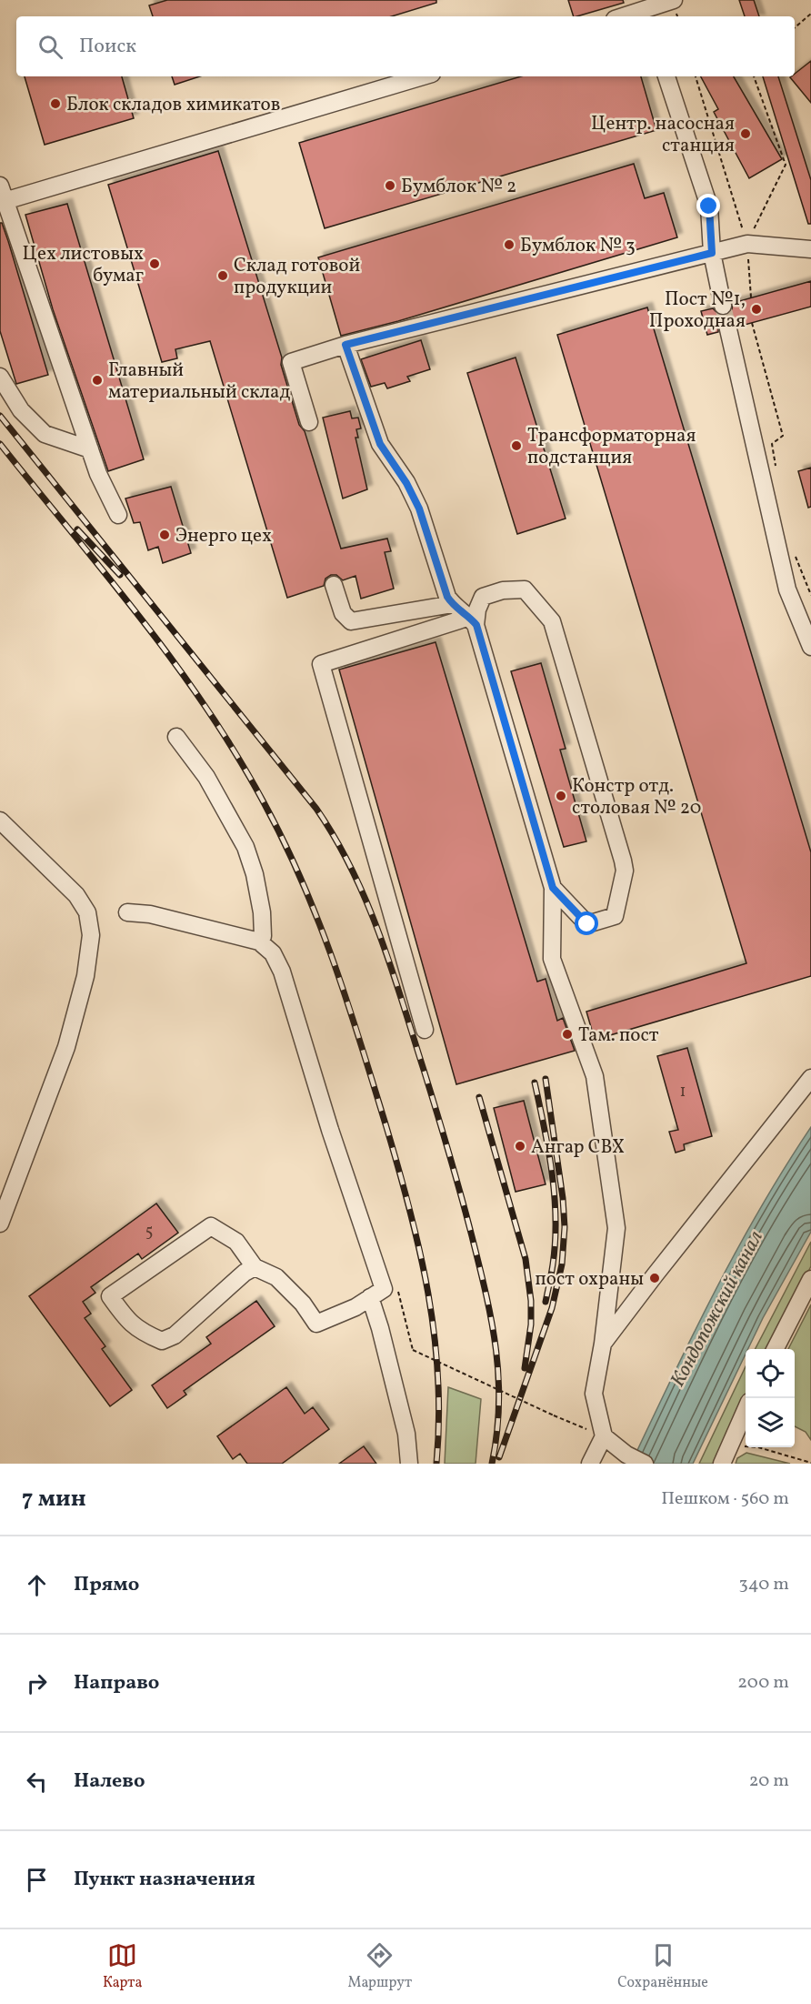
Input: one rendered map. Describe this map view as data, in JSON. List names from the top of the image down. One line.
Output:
{"water":["Кондопожский канал"],"places":["Блок складов химикатов","Центр. насосная станция","Бумблок № 2","Бумблок № 3","Цех листовых бумаг","Склад готовой продукции","Пост №1, Проходная","Главный материальный склад","Трансформаторная подстанция","Энерго цех","Констр отд. столовая № 20","Там. пост","Ангар СВХ","пост охраны"],"house_numbers":["1","5"],"page":{"search":"Поиск","heading":["7 мин","Пешком · 560 m"],"list":[["Прямо","340 m"],["Направо","200 m"],["Налево","20 m"],"Пункт назначения"],"nav":["Карта","Маршрут","Сохранённые"]}}
